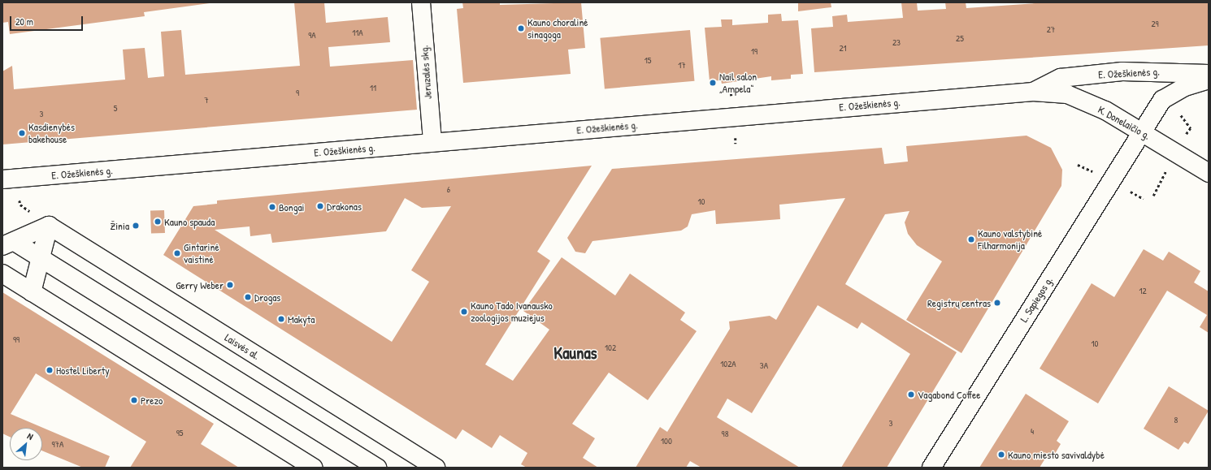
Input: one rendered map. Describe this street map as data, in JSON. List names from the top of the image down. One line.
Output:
{"streets":{"street":["Jeruzalės skg.","E. Ožeškienės g.","K. Donelaičio g.","L. Sapiegos g.","Laisvės al."]},"crossings":[["Jeruzalės skg.","E. Ožeškienės g."],["E. Ožeškienės g.","K. Donelaičio g."],["K. Donelaičio g.","L. Sapiegos g."]],"districts":["Kaunas"],"places":["Kauno choralinė sinagoga","Nail salon „Ampela“","Kasdienybės bakehouse","Drakonas","Bongai","Kauno spauda","Žinia","Kauno valstybinė Filharmonija","Gintarinė vaistinė","Gerry Weber","Drogas","Registrų centras","Kauno Tado Ivanausko zoologijos muziejus","Makyta","Hostel Liberty","Vagabond Coffee","Prezo","Kauno miesto savivaldybė"],"house_numbers":["29","27","11A","9A","25","23","21","19","15","17","11","9","7","5","3","6","10","12","99","10","102","102A","3A","8","3","4","95","98","100","97A"],"scale_bar":"20 m","north":"top right"}
